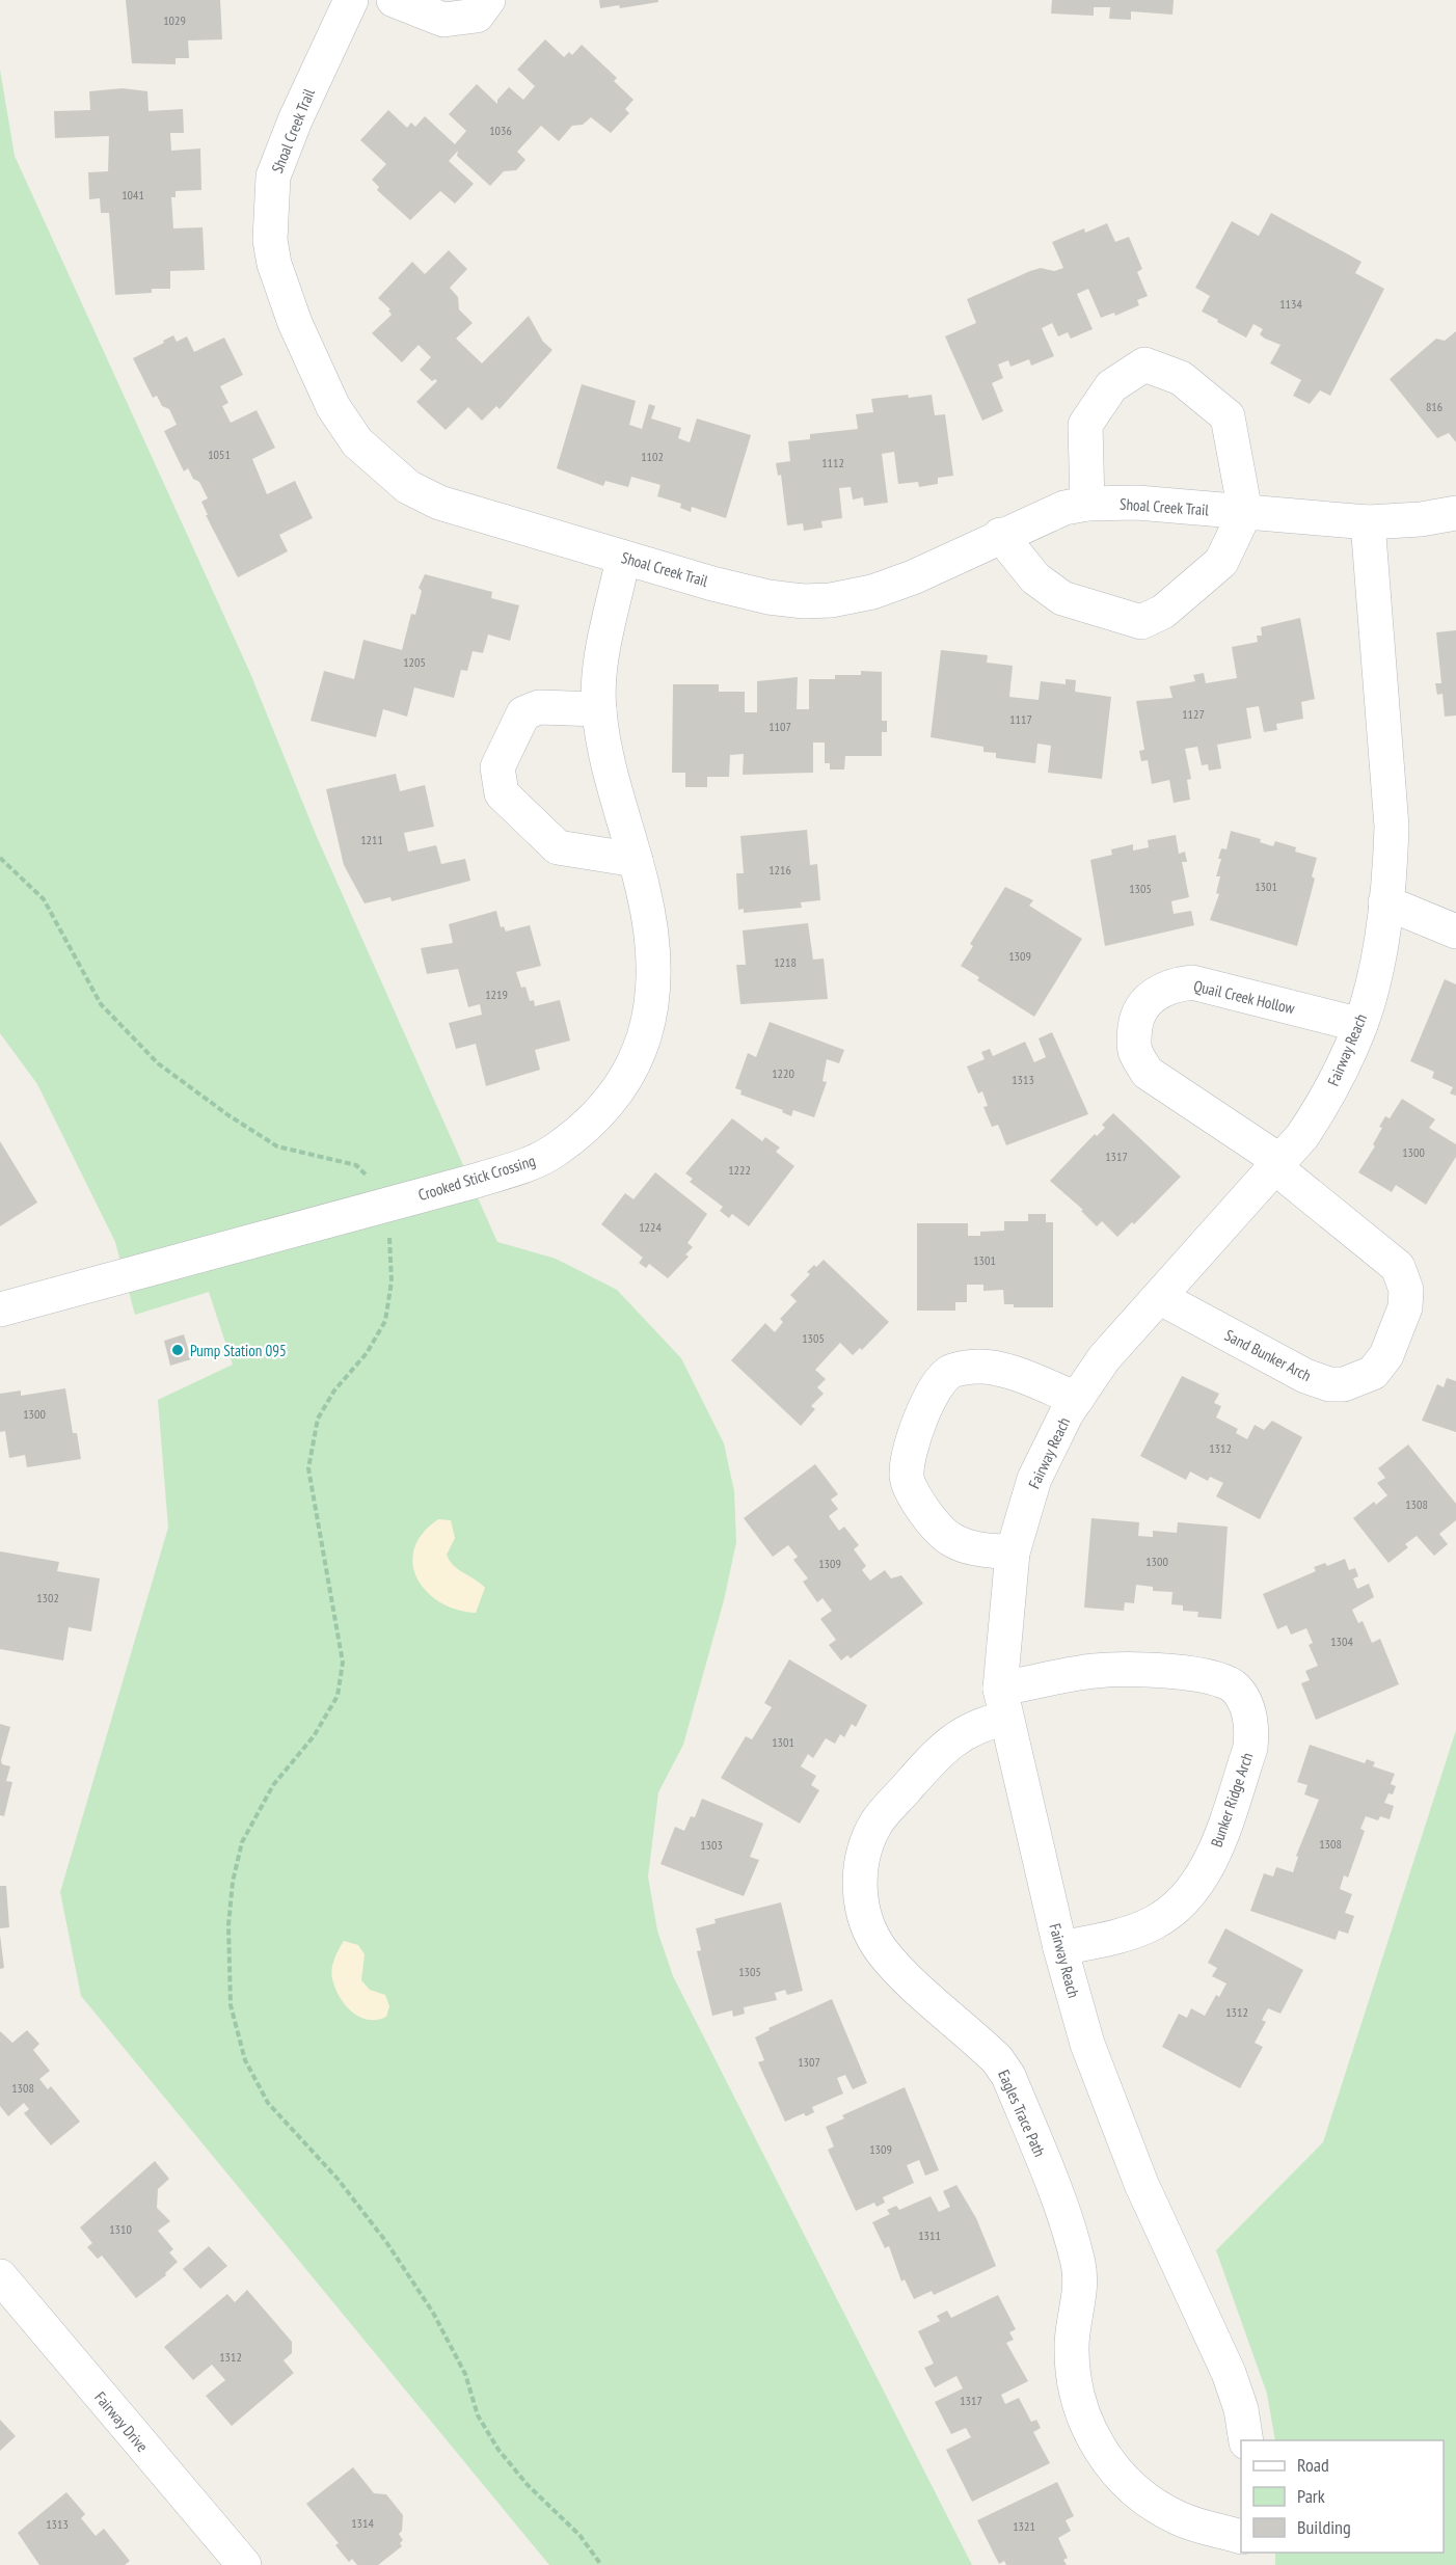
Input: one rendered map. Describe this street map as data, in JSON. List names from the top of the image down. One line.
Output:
{"streets":{"street":["Shoal Creek Trail","Quail Creek Hollow","Fairway Reach","Crooked Stick Crossing","Sand Bunker Arch","Bunker Ridge Arch","Eagles Trace Path","Fairway Drive"]},"crossings":[["Shoal Creek Trail","Fairway Reach"],["Shoal Creek Trail","Crooked Stick Crossing"],["Quail Creek Hollow","Fairway Reach"],["Quail Creek Hollow","Sand Bunker Arch"],["Fairway Reach","Sand Bunker Arch"],["Fairway Reach","Bunker Ridge Arch"],["Fairway Reach","Eagles Trace Path"],["Bunker Ridge Arch","Eagles Trace Path"]],"places":["Pump Station 095"],"house_numbers":["1029","1036","1041","1134","816","1051","1102","1112","1205","1127","1117","1107","1211","1216","1301","1305","1309","1218","1219","1220","1313","1300","1317","1222","1224","1301","1305","1300","1312","1308","1300","1309","1302","1304","1301","1308","1303","1305","1312","1307","1308","1309","1310","1311","1312","1317","1314","1313","1321"],"legend":["Road","Park","Building"]}
